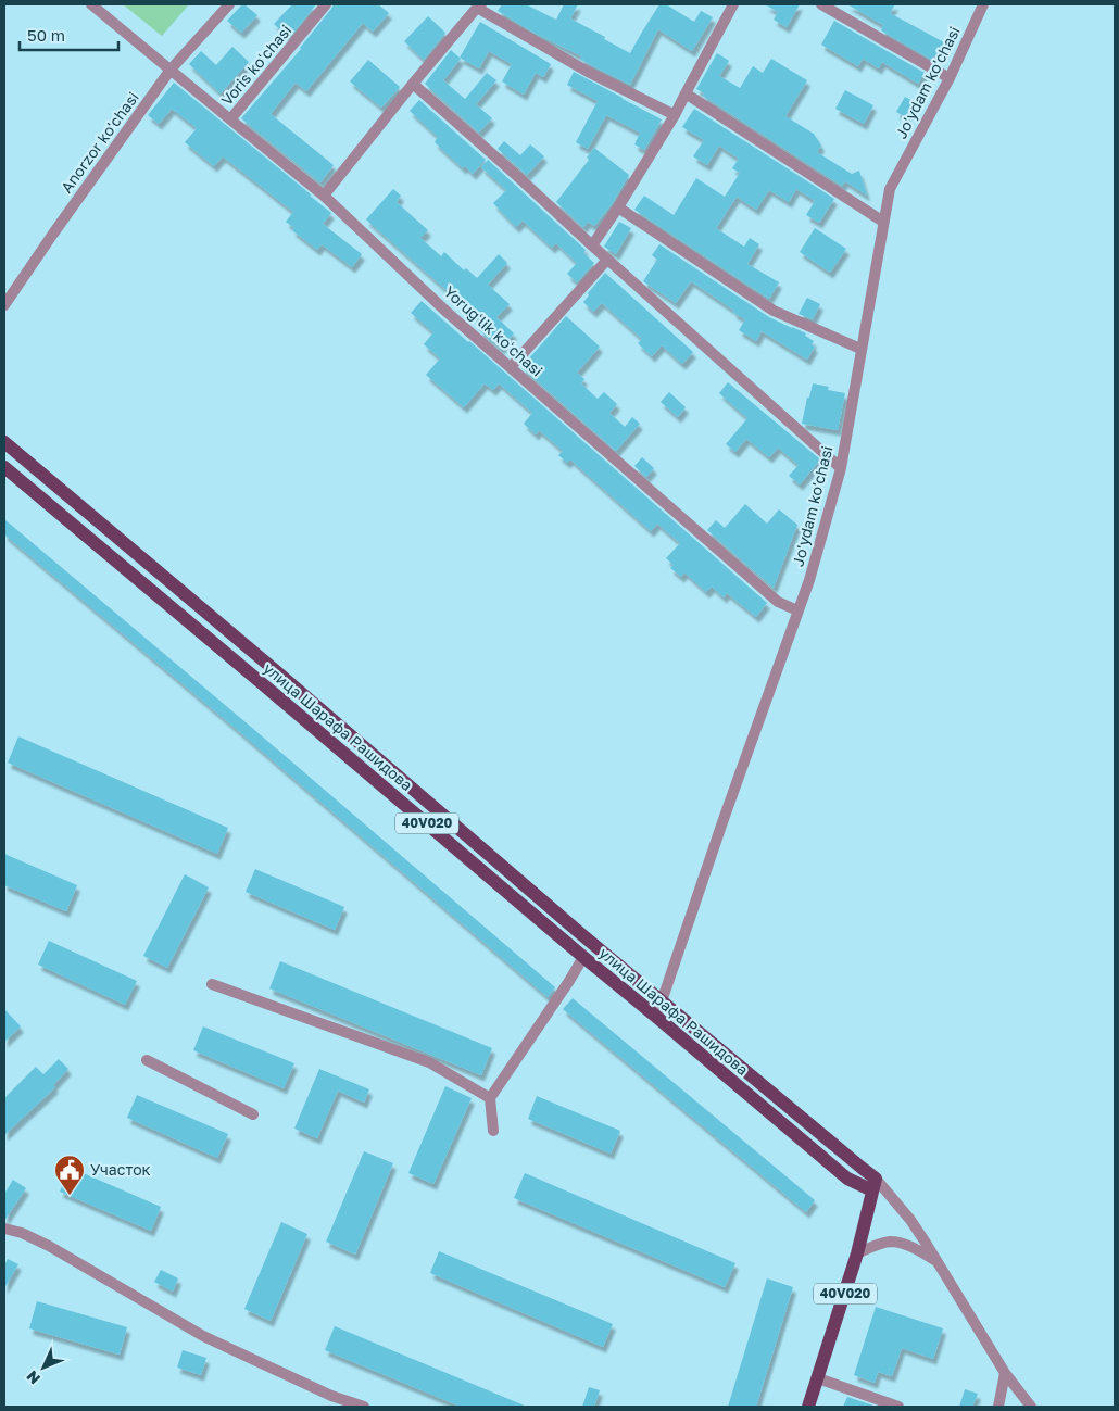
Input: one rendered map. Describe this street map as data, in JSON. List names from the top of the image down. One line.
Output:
{"streets":{"main road":["улица Шарафа Рашидова","40V020"],"street":["Voris koʻchasi","Jo'ydam ko'chasi","Anorzor ko'chasi","Yorugʻlik koʻchasi"]},"crossings":[["Voris koʻchasi","Yorugʻlik koʻchasi"],["Jo'ydam ko'chasi","Yorugʻlik koʻchasi"],["Jo'ydam ko'chasi","улица Шарафа Рашидова"],["Anorzor ko'chasi","Yorugʻlik koʻchasi"],["улица Шарафа Рашидова","40V020"]],"places":{"public building":["Участок"]},"scale_bar":"50 m","north":"bottom left"}
